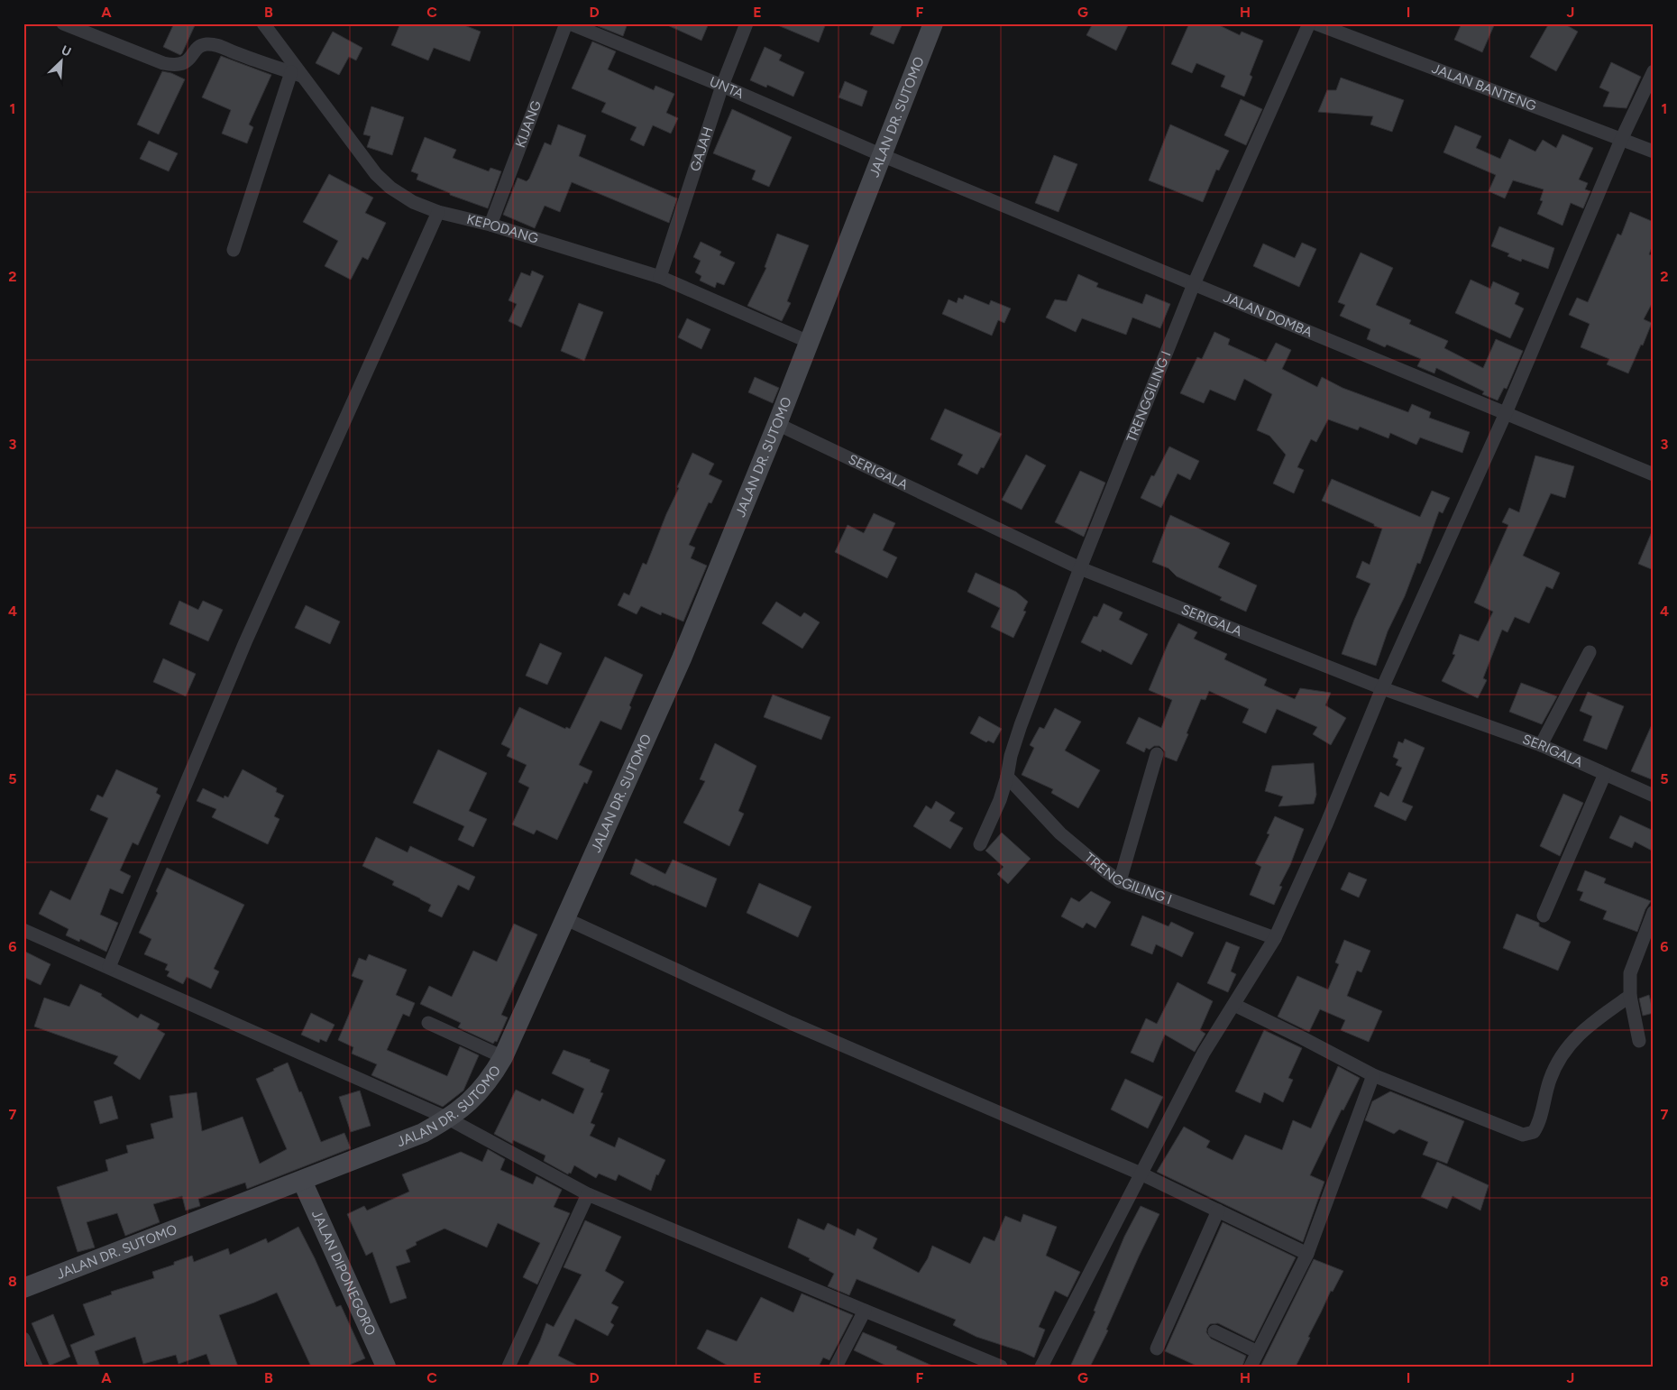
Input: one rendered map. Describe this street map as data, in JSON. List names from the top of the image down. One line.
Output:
{"streets":{"street":["UNTA","JALAN BANTENG","JALAN DR. SUTOMO","KIJANG","GAJAH","KEPODANG","JALAN DOMBA","TRENGGILING I","SERIGALA","JALAN DIPONEGORO"]},"crossings":[["UNTA","JALAN DR. SUTOMO"],["UNTA","GAJAH"],["UNTA","JALAN DOMBA"],["JALAN DR. SUTOMO","KEPODANG"],["JALAN DR. SUTOMO","JALAN DOMBA"],["JALAN DR. SUTOMO","SERIGALA"],["JALAN DR. SUTOMO","JALAN DIPONEGORO"],["KIJANG","KEPODANG"],["GAJAH","KEPODANG"],["JALAN DOMBA","TRENGGILING I"],["TRENGGILING I","SERIGALA"]],"north":"top right","grid":{"columns":["A","B","C","D","E","F","G","H","I","J"],"rows":["1","2","3","4","5","6","7","8"]}}
